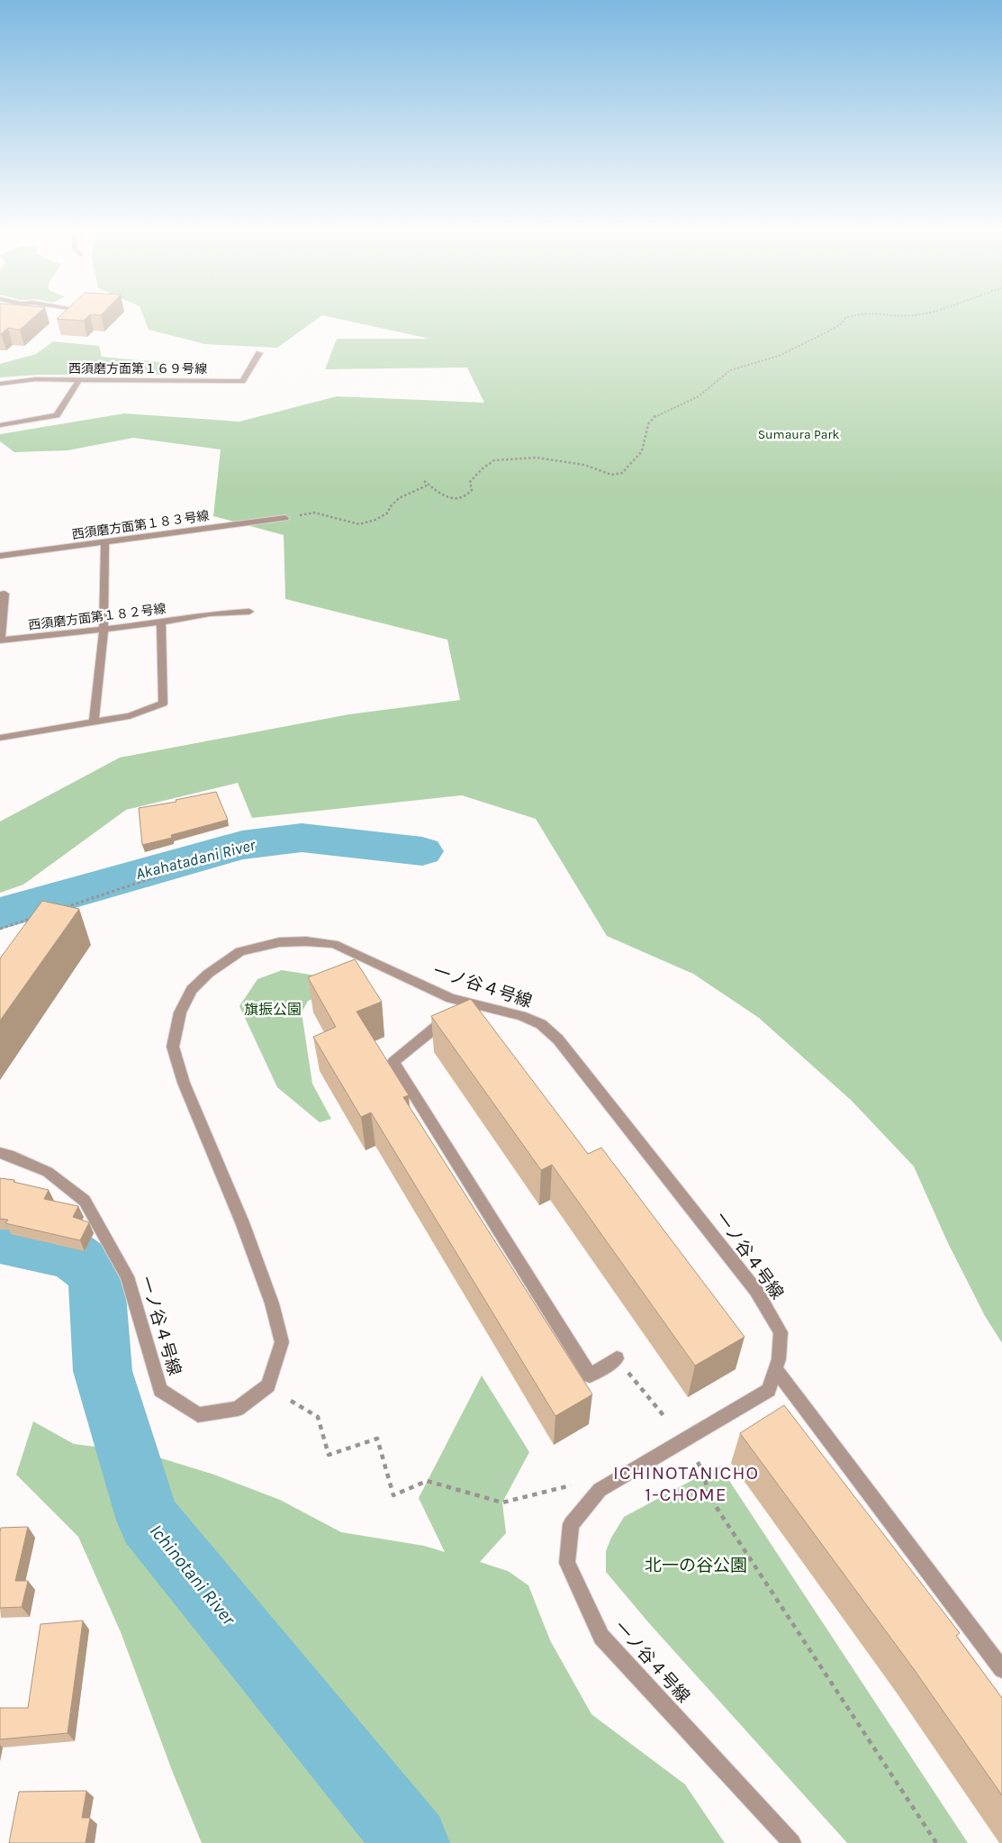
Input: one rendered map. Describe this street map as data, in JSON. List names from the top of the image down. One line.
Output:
{"streets":{"street":["西須磨方面第１６９号線","西須磨方面第１８３号線","西須磨方面第１８２号線","一ノ谷４号線"]},"districts":["ICHINOTANICHO 1-CHOME"],"water":["Akahatadani River","Ichinotani River"],"parks":["Sumaura Park","旗振公園","北一の谷公園"]}
